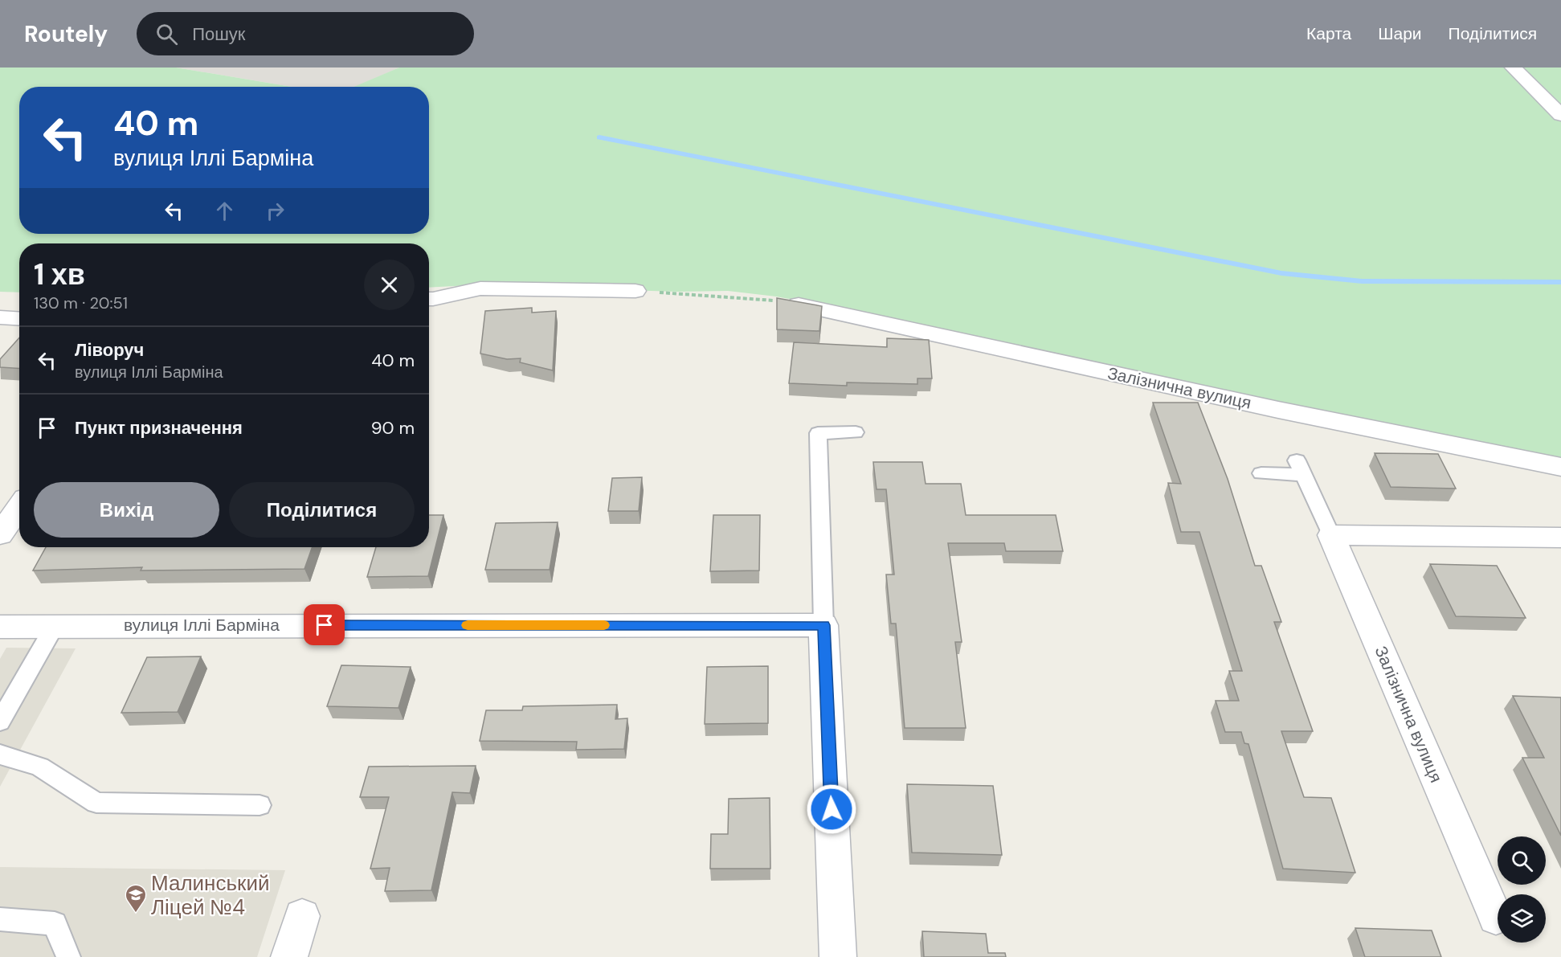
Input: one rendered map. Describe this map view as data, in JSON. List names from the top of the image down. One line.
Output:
{"streets":{"street":["Залізнична вулиця","вулиця Іллі Барміна"]},"places":{"school or university":["Малинський Ліцей №4"]},"page":{"header":"Routely","search":"Пошук","nav":["Карта","Шари","Поділитися"],"turn":["40 m","вулиця Іллі Барміна"],"heading":["1 хв","130 m · 20:51"],"list":[{"name":"Ліворуч","note":"вулиця Іллі Барміна","value":"40 m"},{"name":"Пункт призначення","value":"90 m"}],"buttons":["Вихід","Поділитися"]}}
